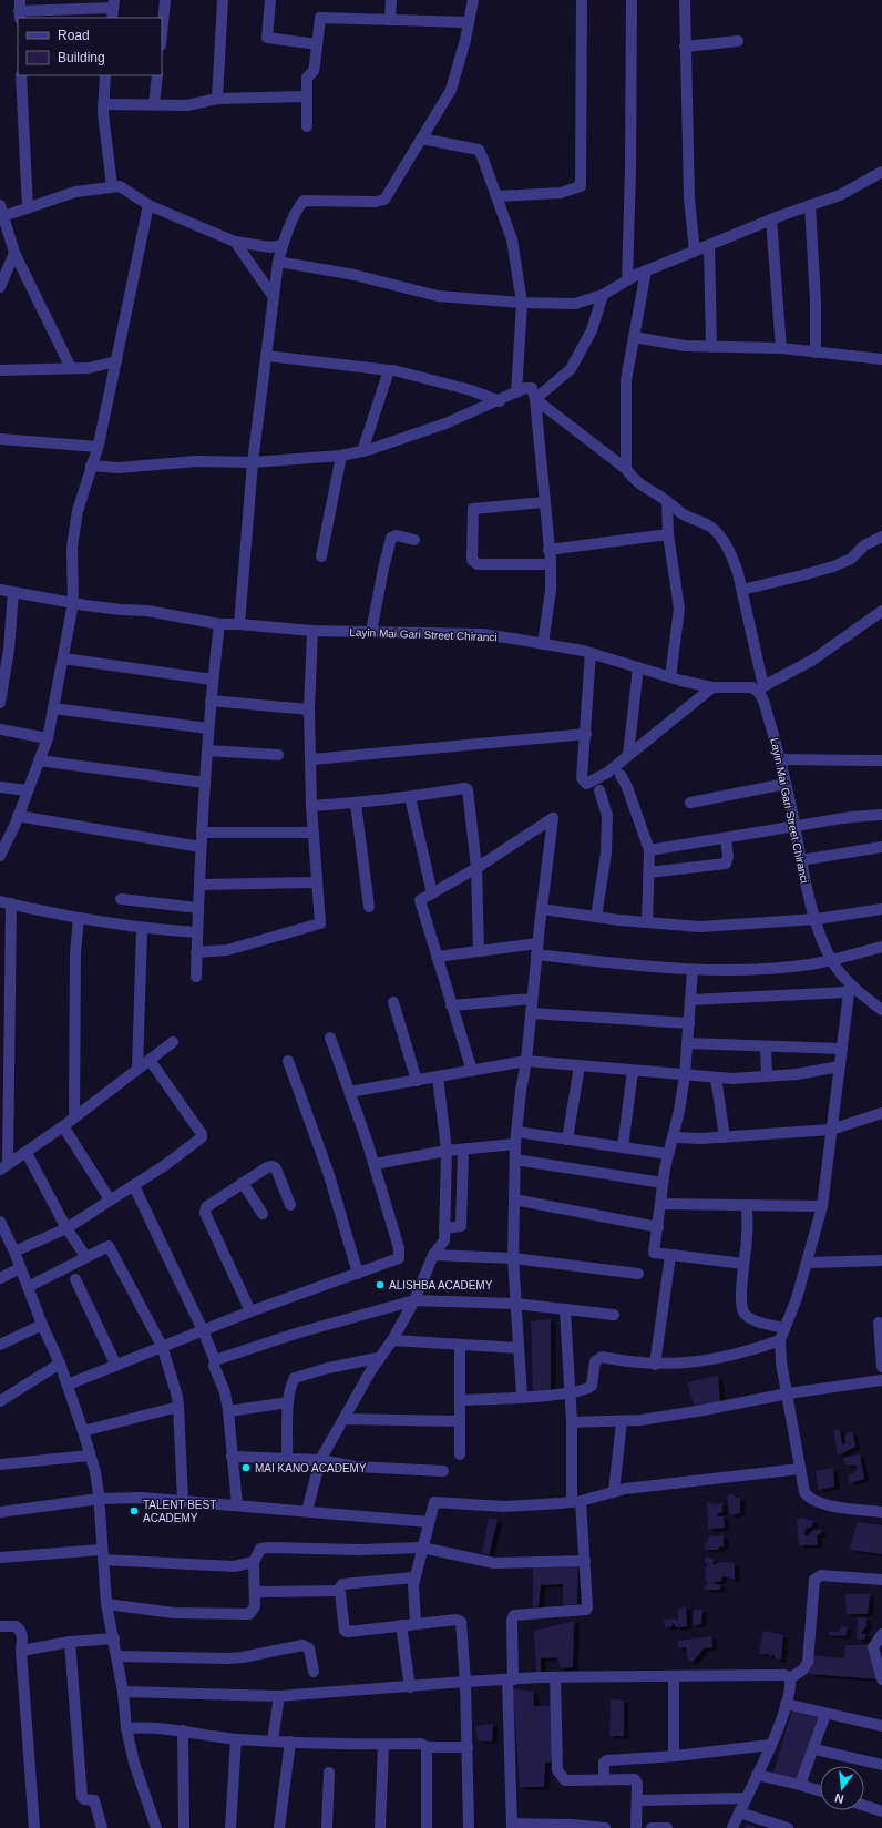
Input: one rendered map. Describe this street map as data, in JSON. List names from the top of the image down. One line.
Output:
{"streets":{"street":["Layin Mai Gari Street Chiranci"]},"places":["ALISHBA ACADEMY","MAI KANO ACADEMY","TALENT BEST ACADEMY"],"legend":["Road","Building"],"north":"bottom"}
